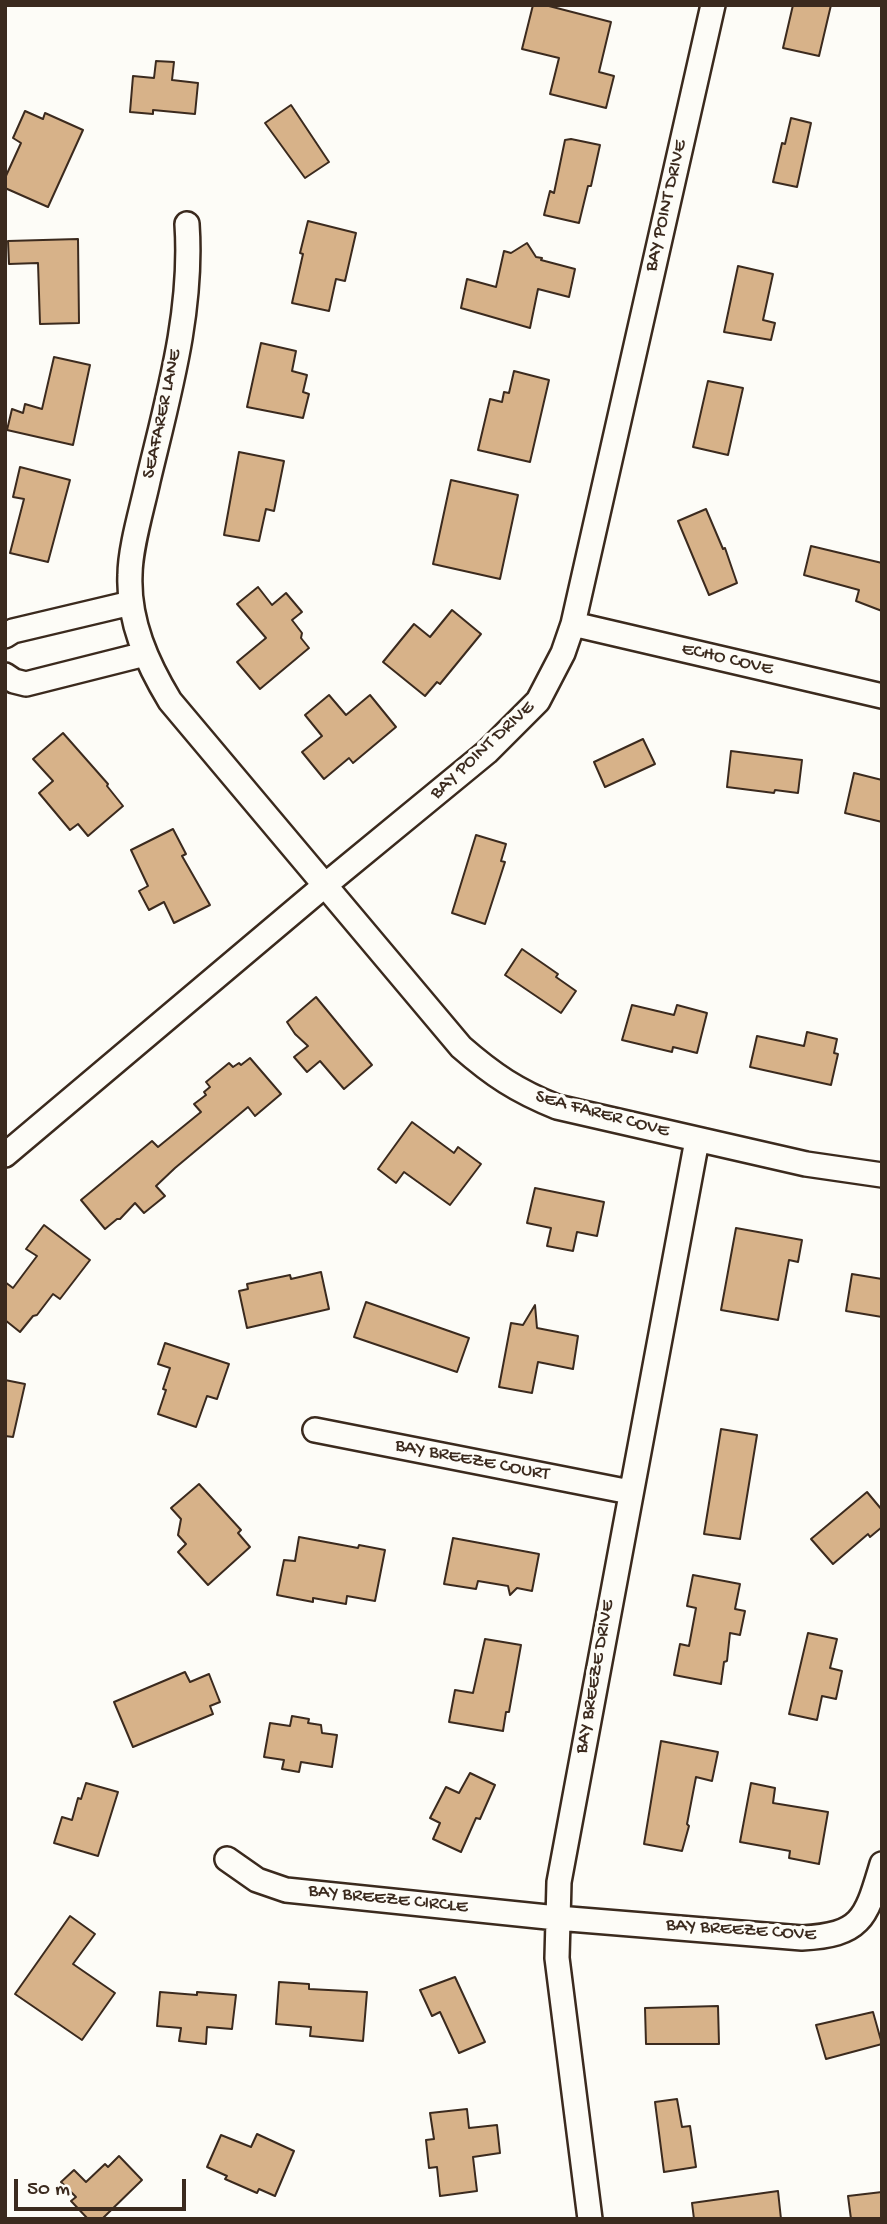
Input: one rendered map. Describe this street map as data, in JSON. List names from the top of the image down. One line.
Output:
{"streets":{"street":["BAY POINT DRIVE","SEAFARER LANE","ECHO COVE","SEA FARER COVE","BAY BREEZE COURT","BAY BREEZE DRIVE","BAY BREEZE CIRCLE","BAY BREEZE COVE"]},"crossings":[["BAY POINT DRIVE","SEAFARER LANE"],["BAY POINT DRIVE","ECHO COVE"],["BAY POINT DRIVE","SEA FARER COVE"],["SEAFARER LANE","SEA FARER COVE"],["SEA FARER COVE","BAY BREEZE DRIVE"],["BAY BREEZE COURT","BAY BREEZE DRIVE"],["BAY BREEZE DRIVE","BAY BREEZE CIRCLE"],["BAY BREEZE DRIVE","BAY BREEZE COVE"],["BAY BREEZE CIRCLE","BAY BREEZE COVE"]],"scale_bar":"50 m"}
